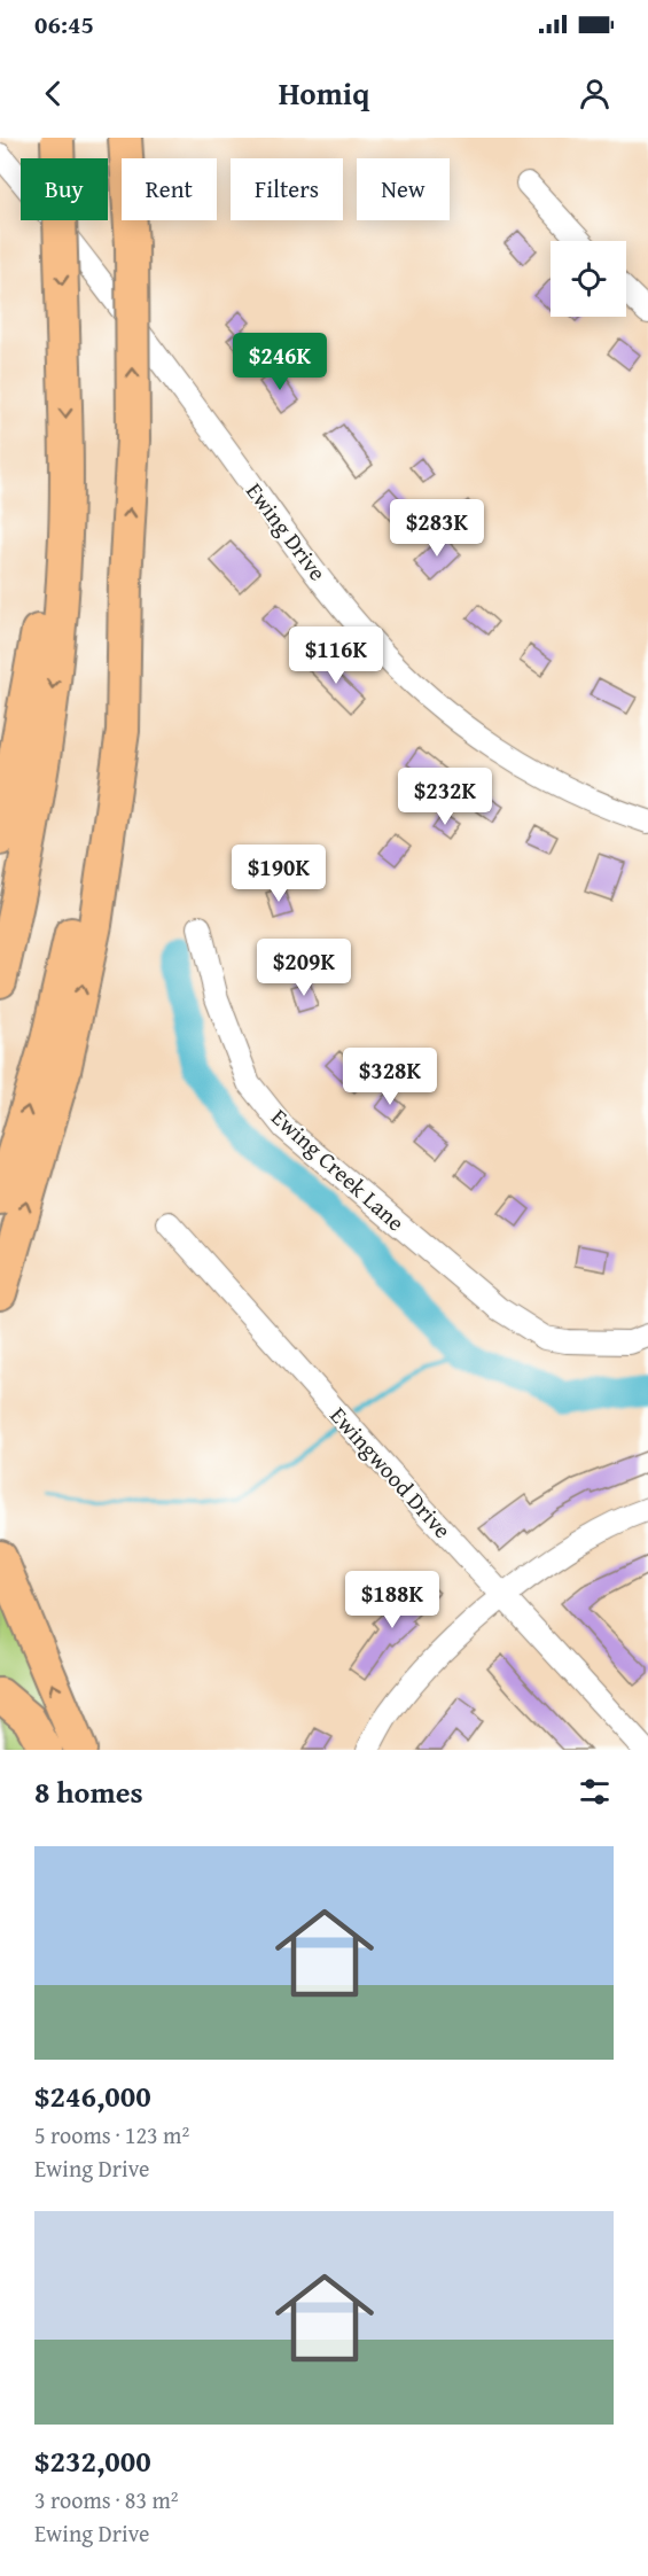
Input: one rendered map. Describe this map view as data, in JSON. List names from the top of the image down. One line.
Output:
{"streets":{"street":["Ewing Drive","Ewing Creek Lane","Ewingwood Drive"]},"page":{"status":"06:45","header":"Homiq","chip":["Buy","Rent","Filters","New"],"price":["$246K","$283K","$116K","$232K","$190K","$209K","$328K","$188K"],"heading":"8 homes","list":[{"name":"$246,000","note":"5 rooms · 123 m² · Ewing Drive"},{"name":"$232,000","note":"3 rooms · 83 m² · Ewing Drive"}]}}
